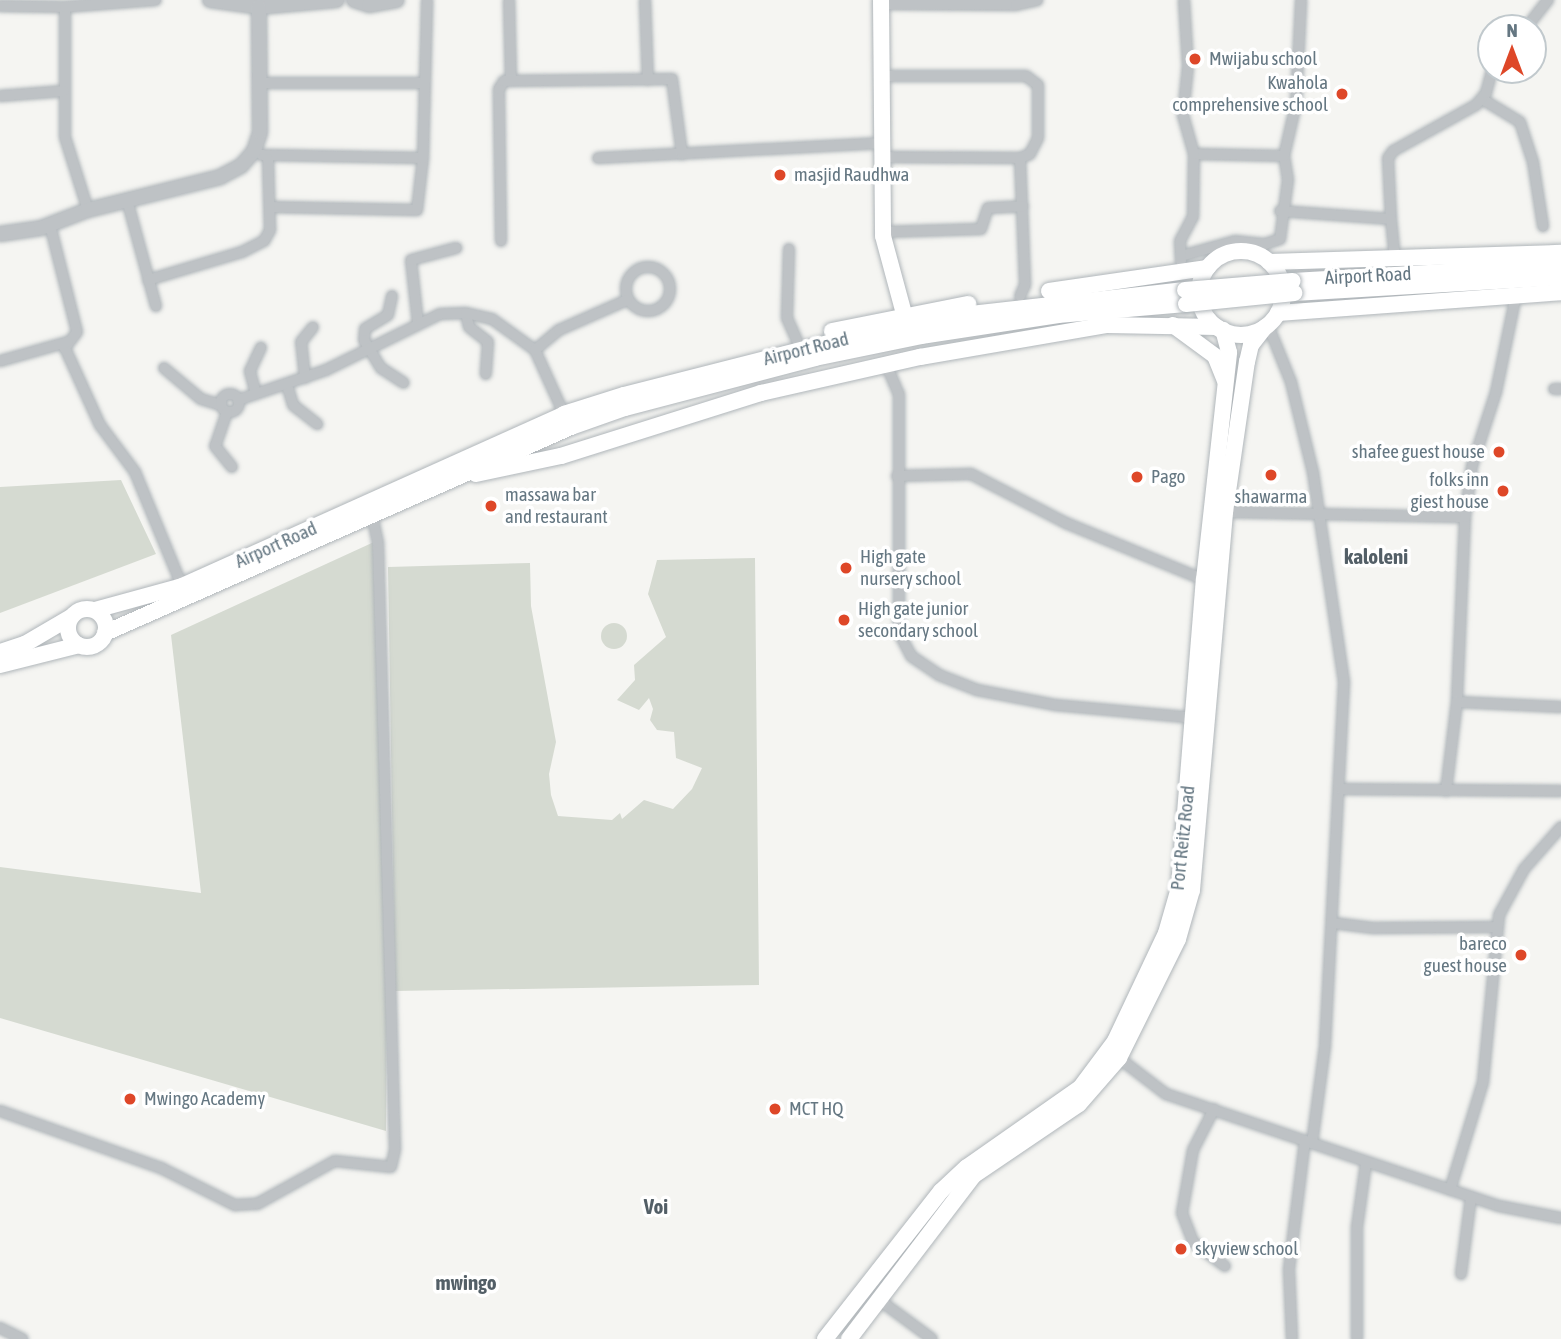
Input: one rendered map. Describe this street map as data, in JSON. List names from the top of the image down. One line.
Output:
{"streets":{"main road":["Airport Road","Port Reitz Road"]},"districts":["kaloleni","Voi","mwingo"],"places":["Mwijabu school","Kwahola comprehensive school","masjid Raudhwa","shafee guest house","shawarma","Pago","folks inn giest house","massawa bar and restaurant","High gate nursery school","High gate junior secondary school","bareco guest house","Mwingo Academy","MCT HQ","skyview school"],"north":"top"}
